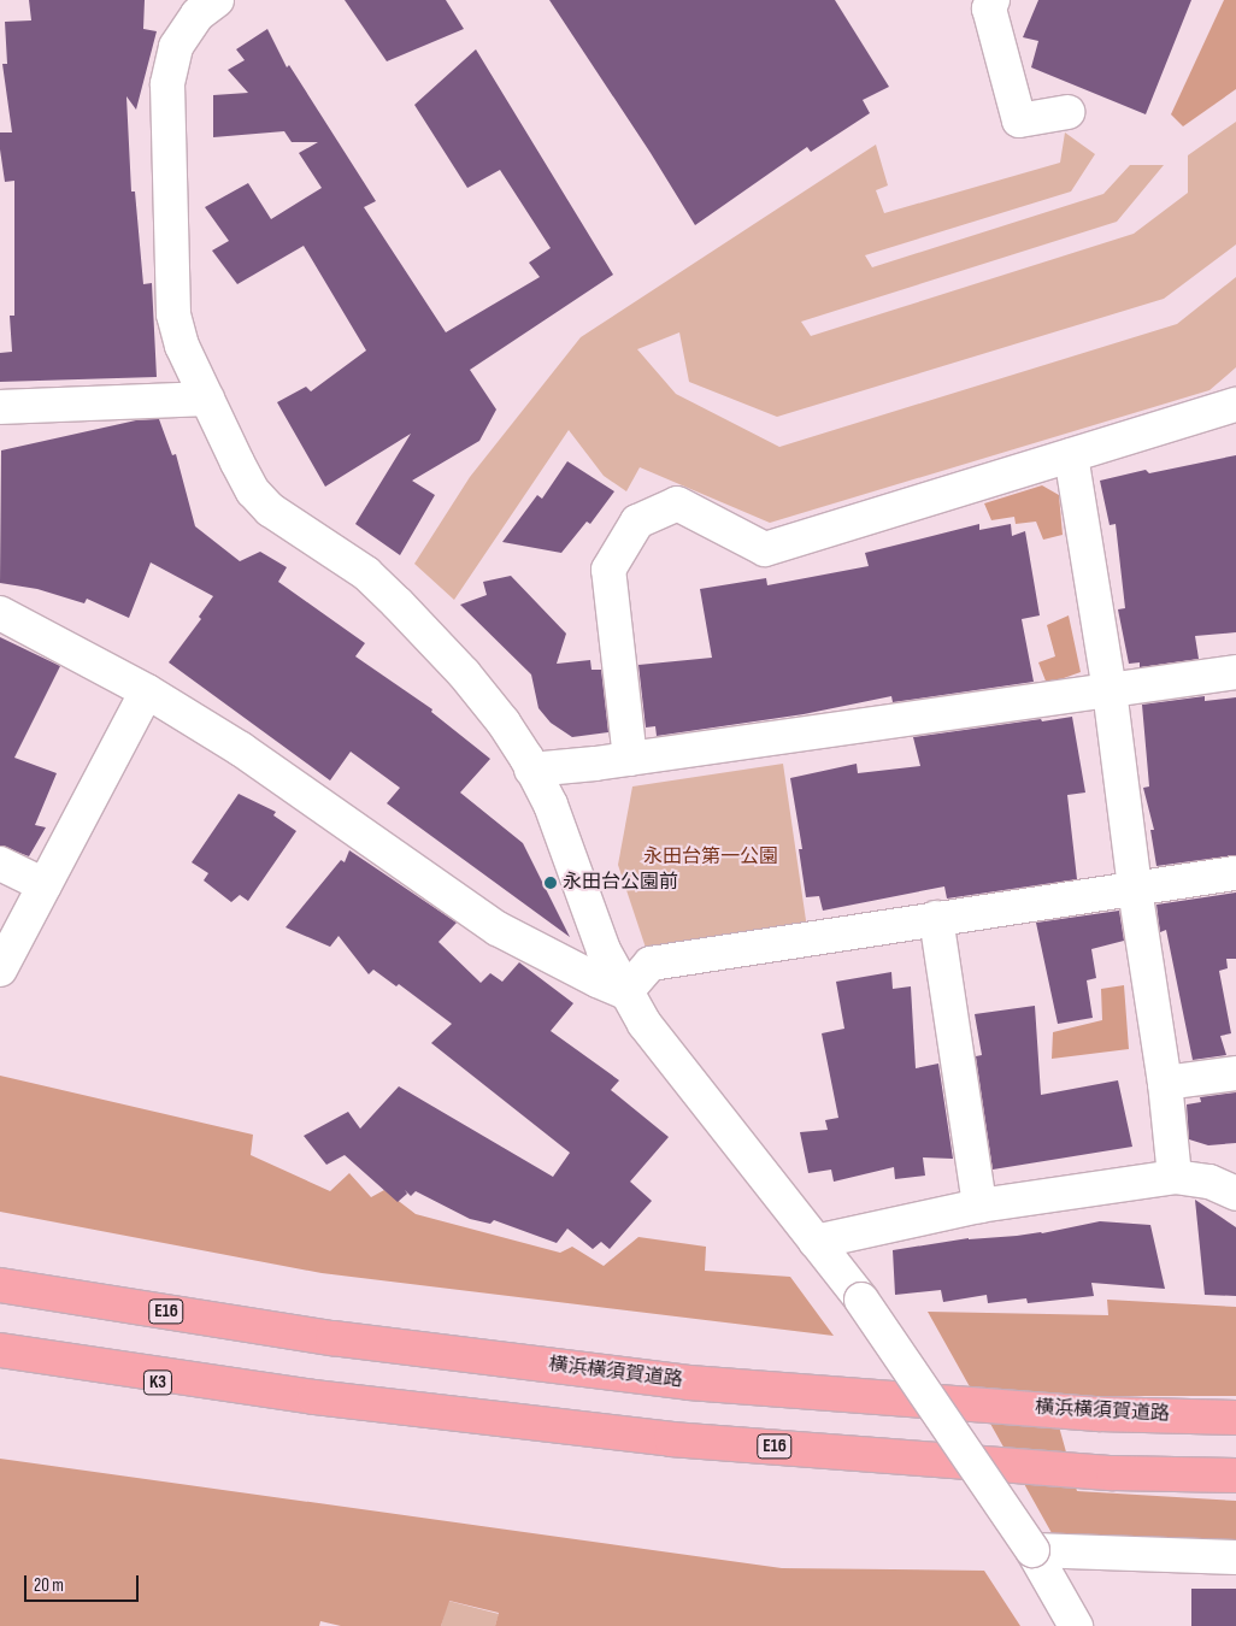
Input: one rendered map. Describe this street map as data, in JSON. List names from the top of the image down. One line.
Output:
{"streets":{"highway":["E16","横浜横須賀道路","K3"]},"crossings":[["E16","K3"]],"parks":["永田台第一公園"],"places":["永田台公園前"],"scale_bar":"20 m"}
